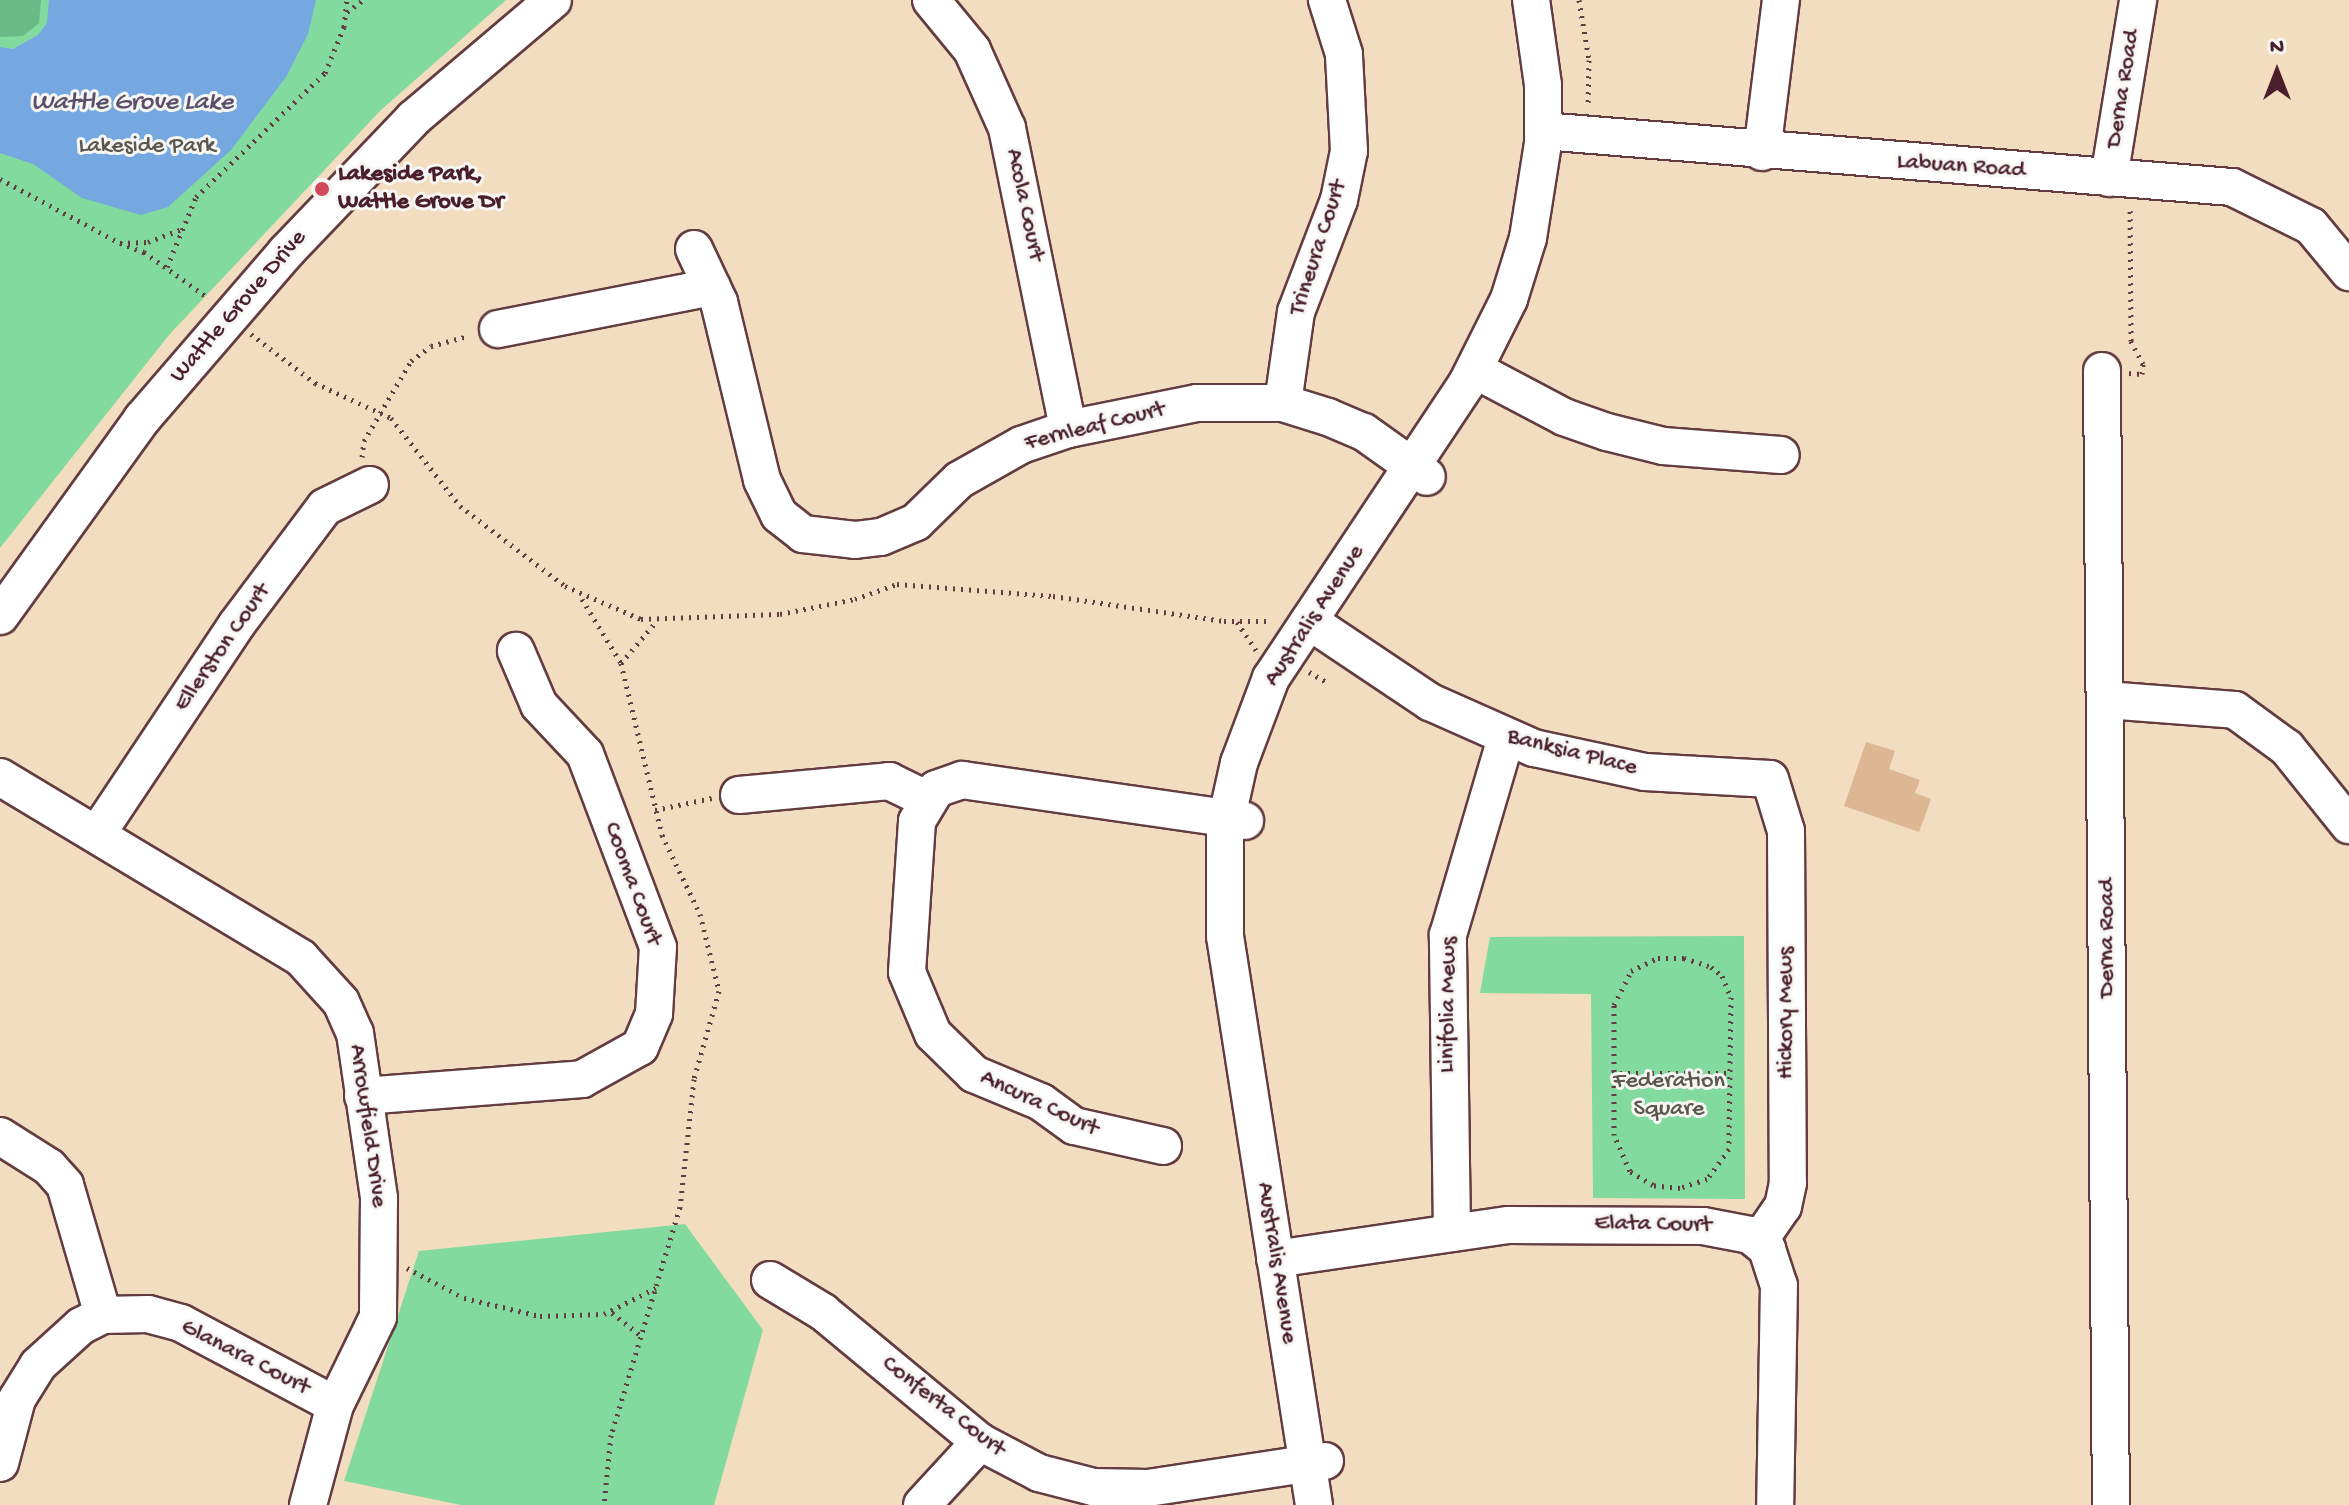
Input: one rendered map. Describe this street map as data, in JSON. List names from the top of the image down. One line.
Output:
{"streets":{"street":["Derna Road","Labuan Road","Acola Court","Trineura Court","Wattle Grove Drive","Fernleaf Court","Australis Avenue","Ellerston Court","Banksia Place","Cooma Court","Linifolia Mews","Hickory Mews","Ancura Court","Arrowfield Drive","Elata Court","Glanara Court","Conferta Court"]},"crossings":[["Derna Road","Labuan Road"],["Labuan Road","Australis Avenue"],["Acola Court","Fernleaf Court"],["Trineura Court","Fernleaf Court"],["Fernleaf Court","Australis Avenue"],["Australis Avenue","Banksia Place"],["Australis Avenue","Elata Court"],["Australis Avenue","Conferta Court"],["Ellerston Court","Arrowfield Drive"],["Banksia Place","Linifolia Mews"],["Banksia Place","Hickory Mews"],["Cooma Court","Arrowfield Drive"],["Linifolia Mews","Elata Court"],["Hickory Mews","Elata Court"],["Arrowfield Drive","Glanara Court"]],"water":["Wattle Grove Lake"],"parks":["Lakeside Park","Federation Square"],"places":["Lakeside Park, Wattle Grove Dr"],"north":"top"}
